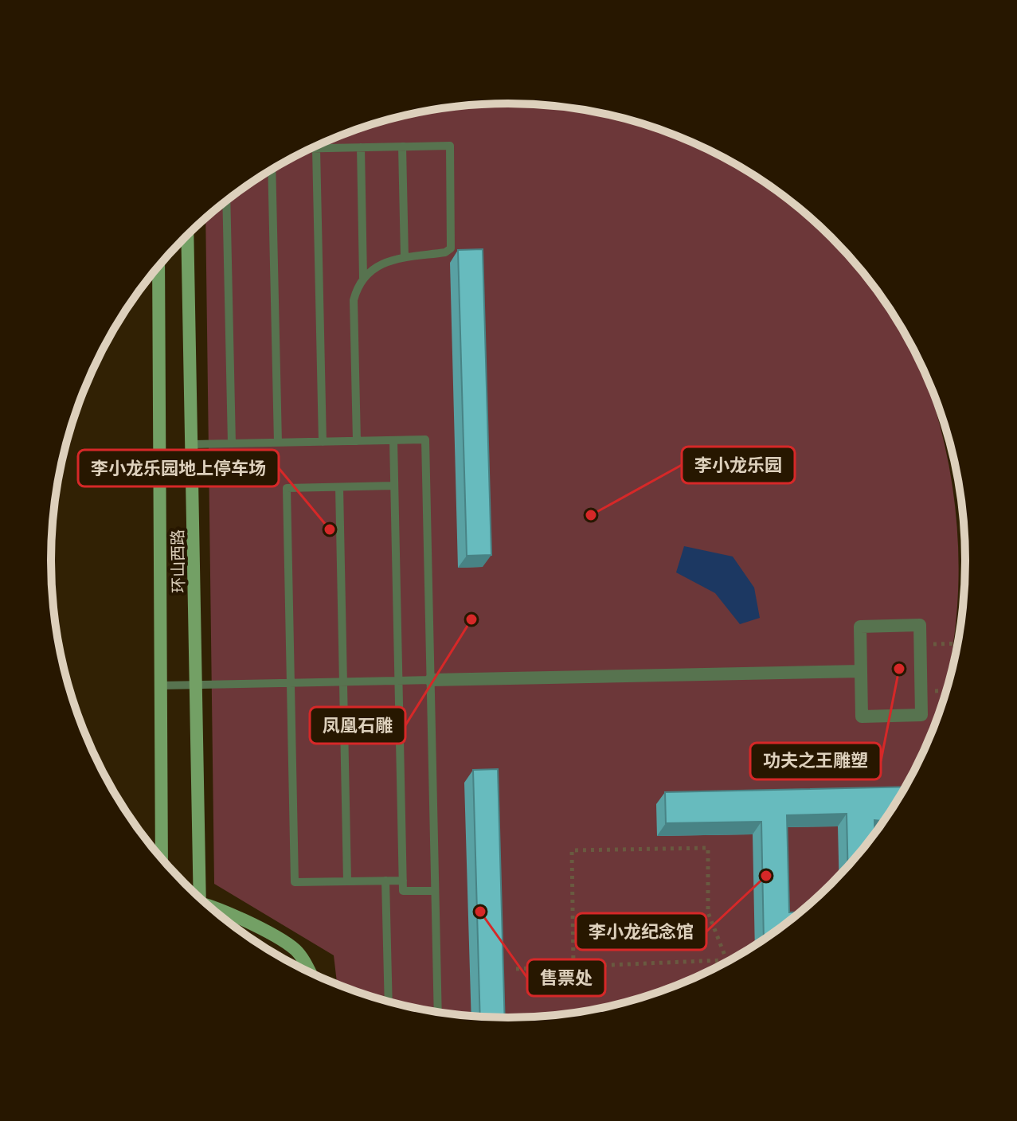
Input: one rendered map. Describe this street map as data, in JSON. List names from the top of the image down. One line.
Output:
{"streets":{"street":["环山西路"]},"places":["李小龙乐园","李小龙乐园地上停车场","凤凰石雕","功夫之王雕塑","李小龙纪念馆","售票处"]}
